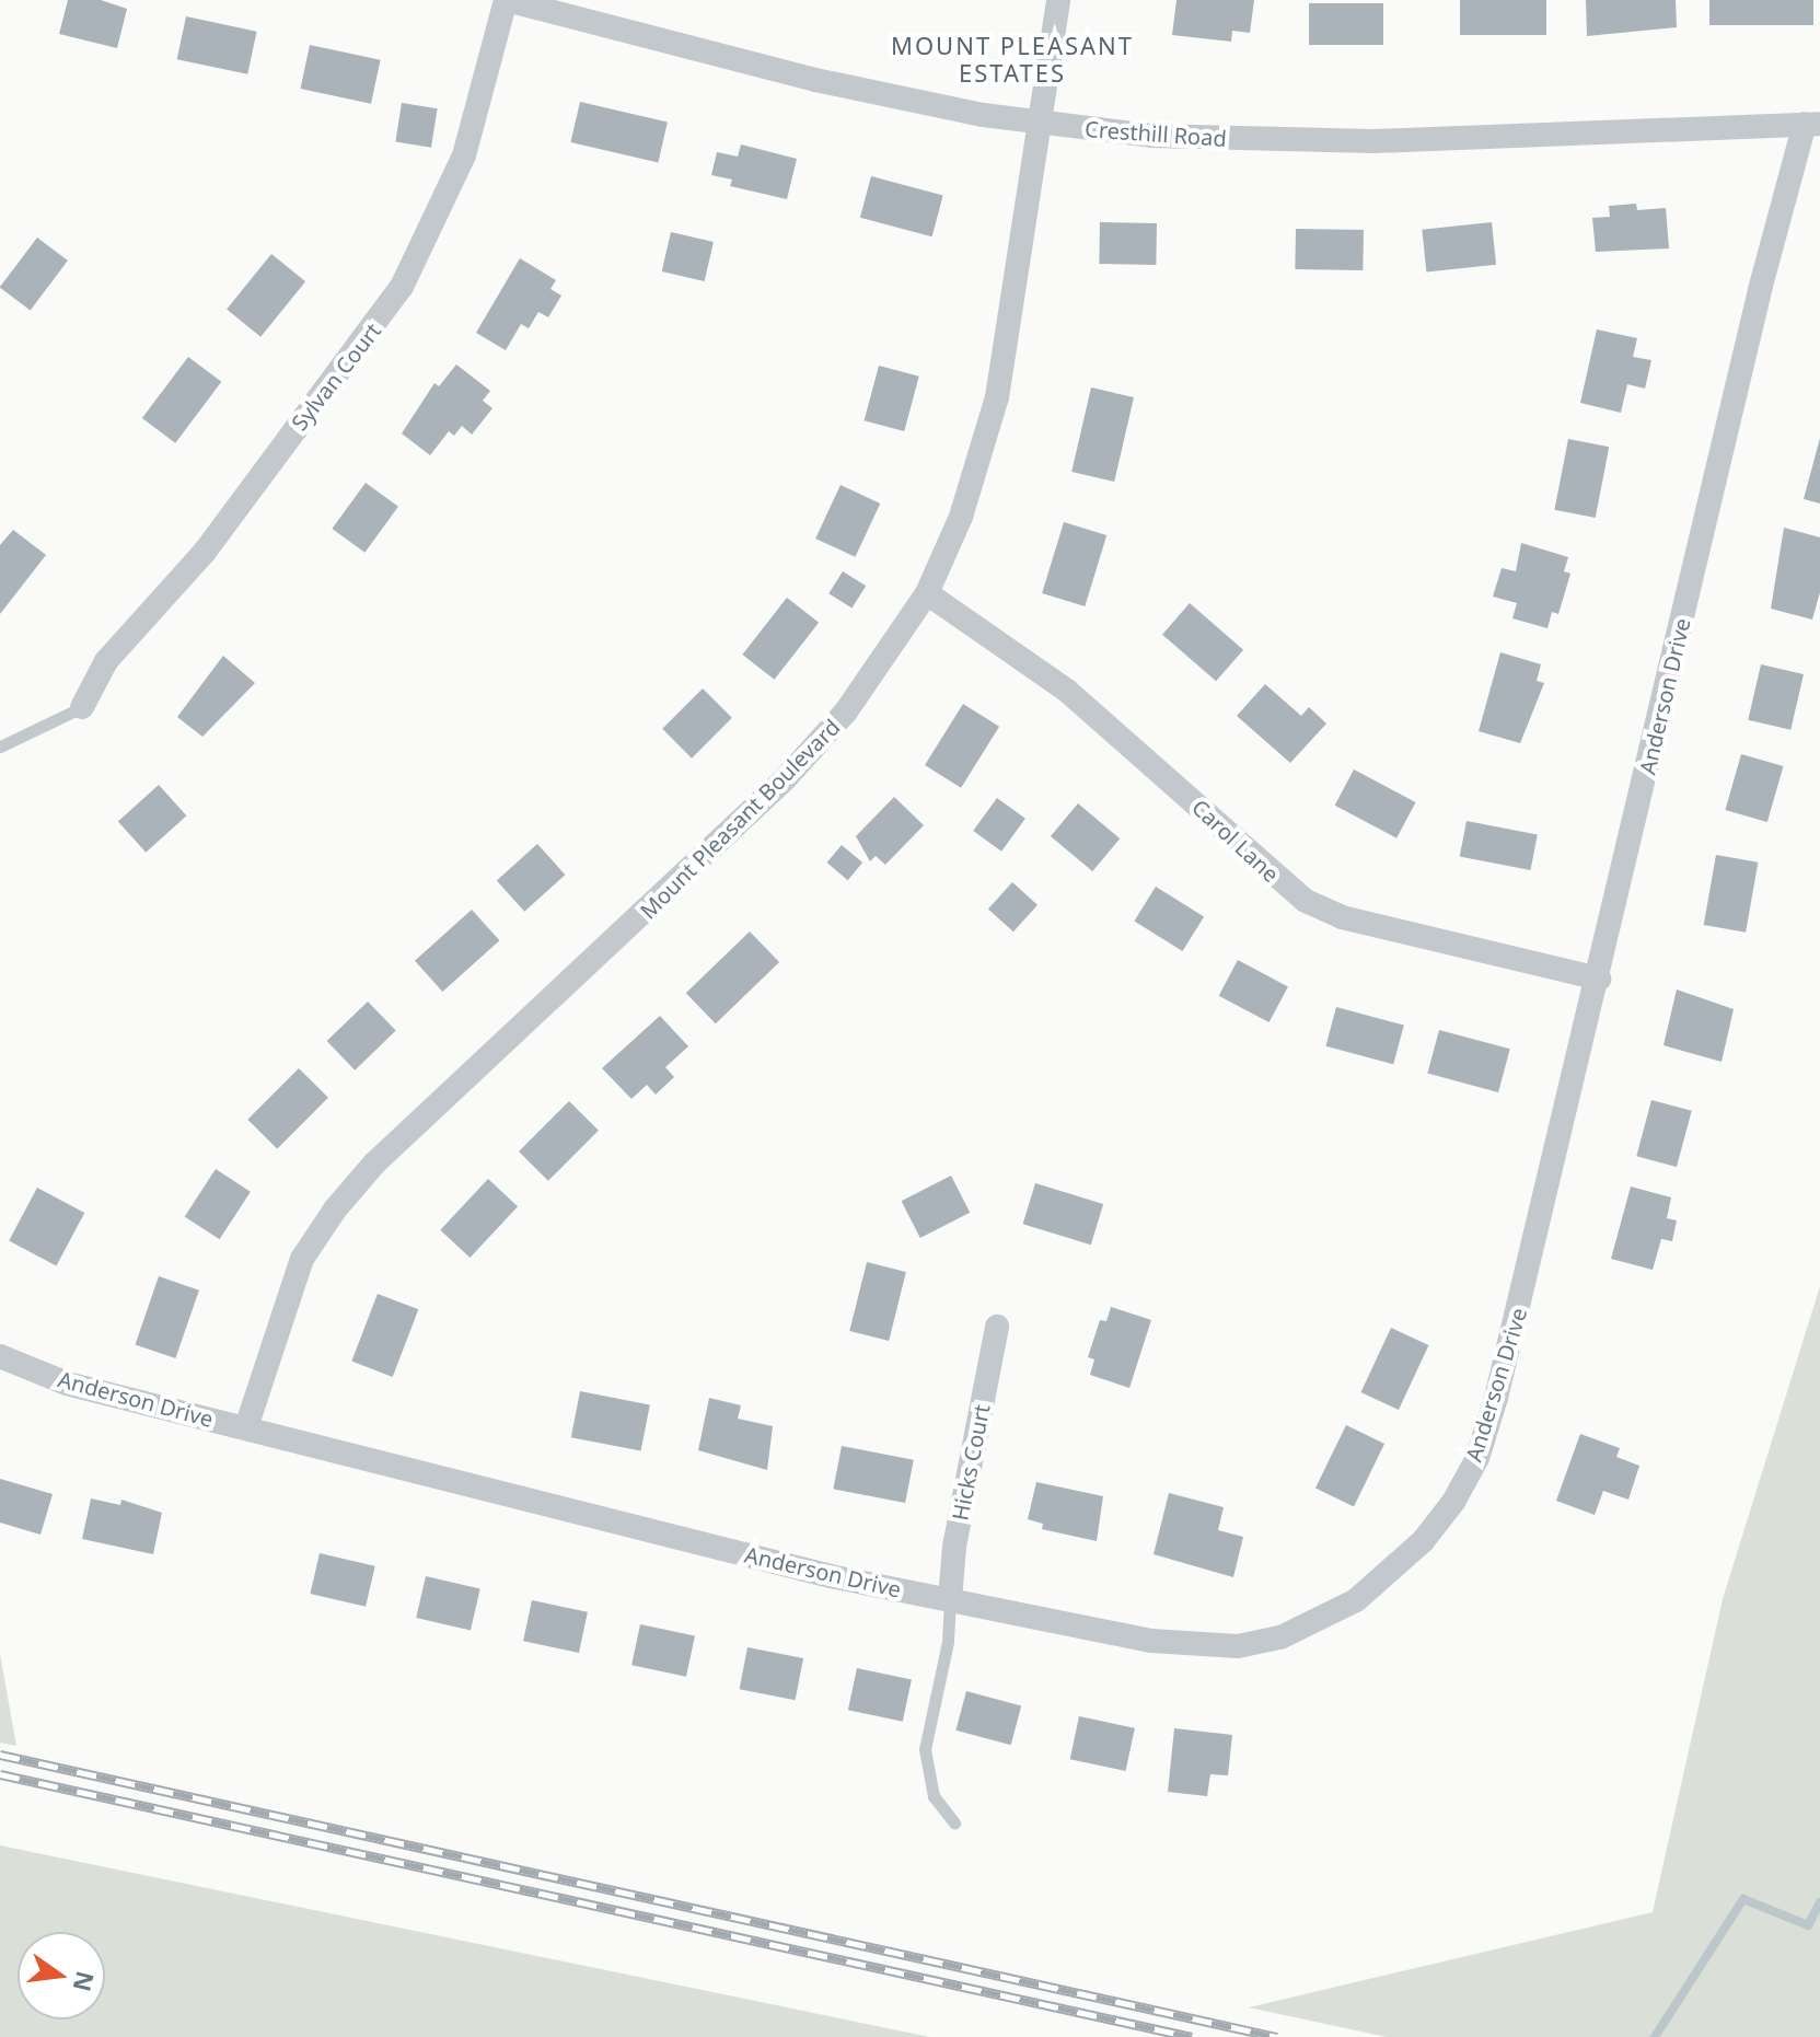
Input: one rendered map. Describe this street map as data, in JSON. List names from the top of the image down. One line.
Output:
{"streets":{"street":["Cresthill Road","Sylvan Court","Anderson Drive","Mount Pleasant Boulevard","Carol Lane","Hicks Court"]},"crossings":[["Cresthill Road","Sylvan Court"],["Cresthill Road","Anderson Drive"],["Cresthill Road","Mount Pleasant Boulevard"],["Anderson Drive","Mount Pleasant Boulevard"],["Anderson Drive","Carol Lane"],["Anderson Drive","Hicks Court"],["Mount Pleasant Boulevard","Carol Lane"]],"districts":["MOUNT PLEASANT ESTATES"],"north":"right"}
